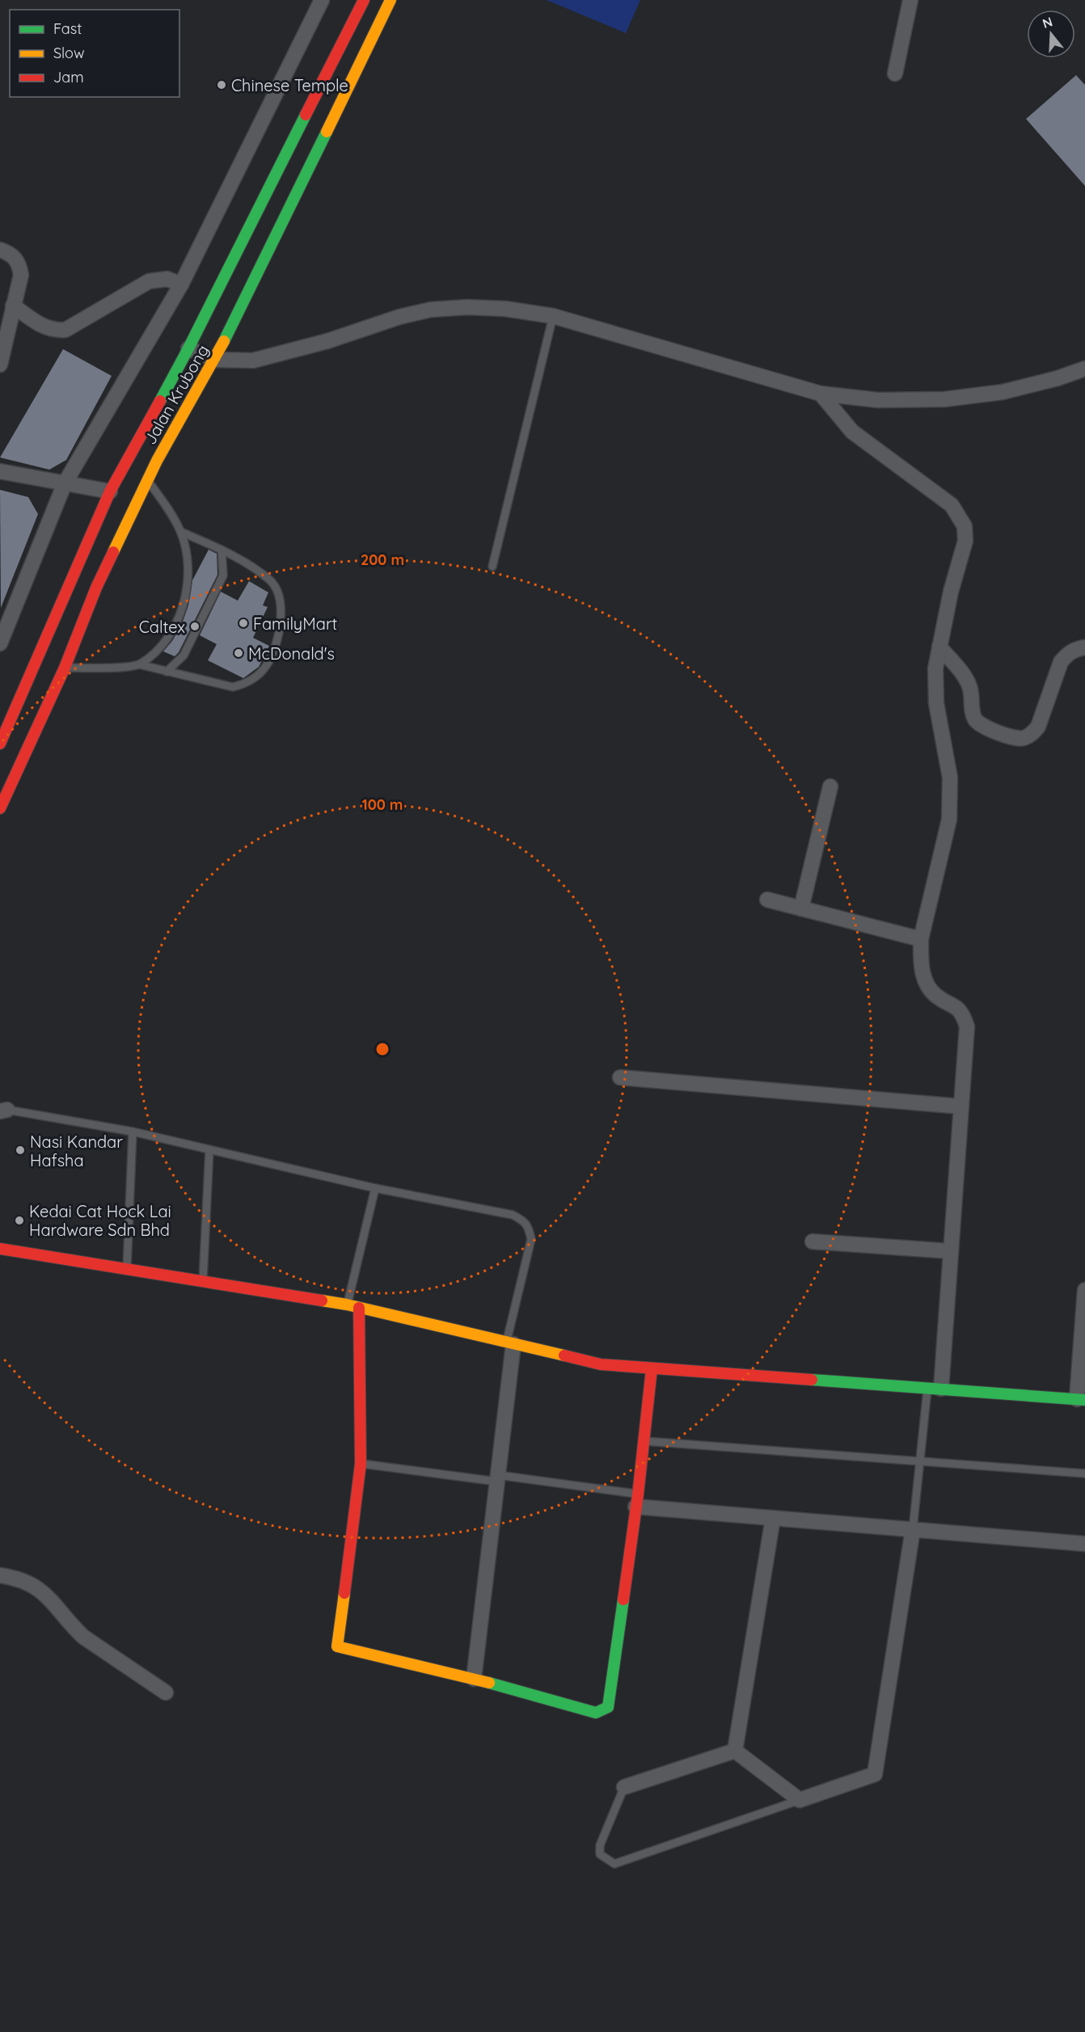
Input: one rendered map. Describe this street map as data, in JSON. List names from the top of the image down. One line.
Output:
{"streets":{"street":["Jalan Krubong"]},"places":["Chinese Temple","FamilyMart","Caltex","McDonald's","Nasi Kandar Hafsha","Kedai Cat Hock Lai Hardware Sdn Bhd"],"legend":["Fast","Slow","Jam"],"north":"top","rings":["200 m","100 m"]}
